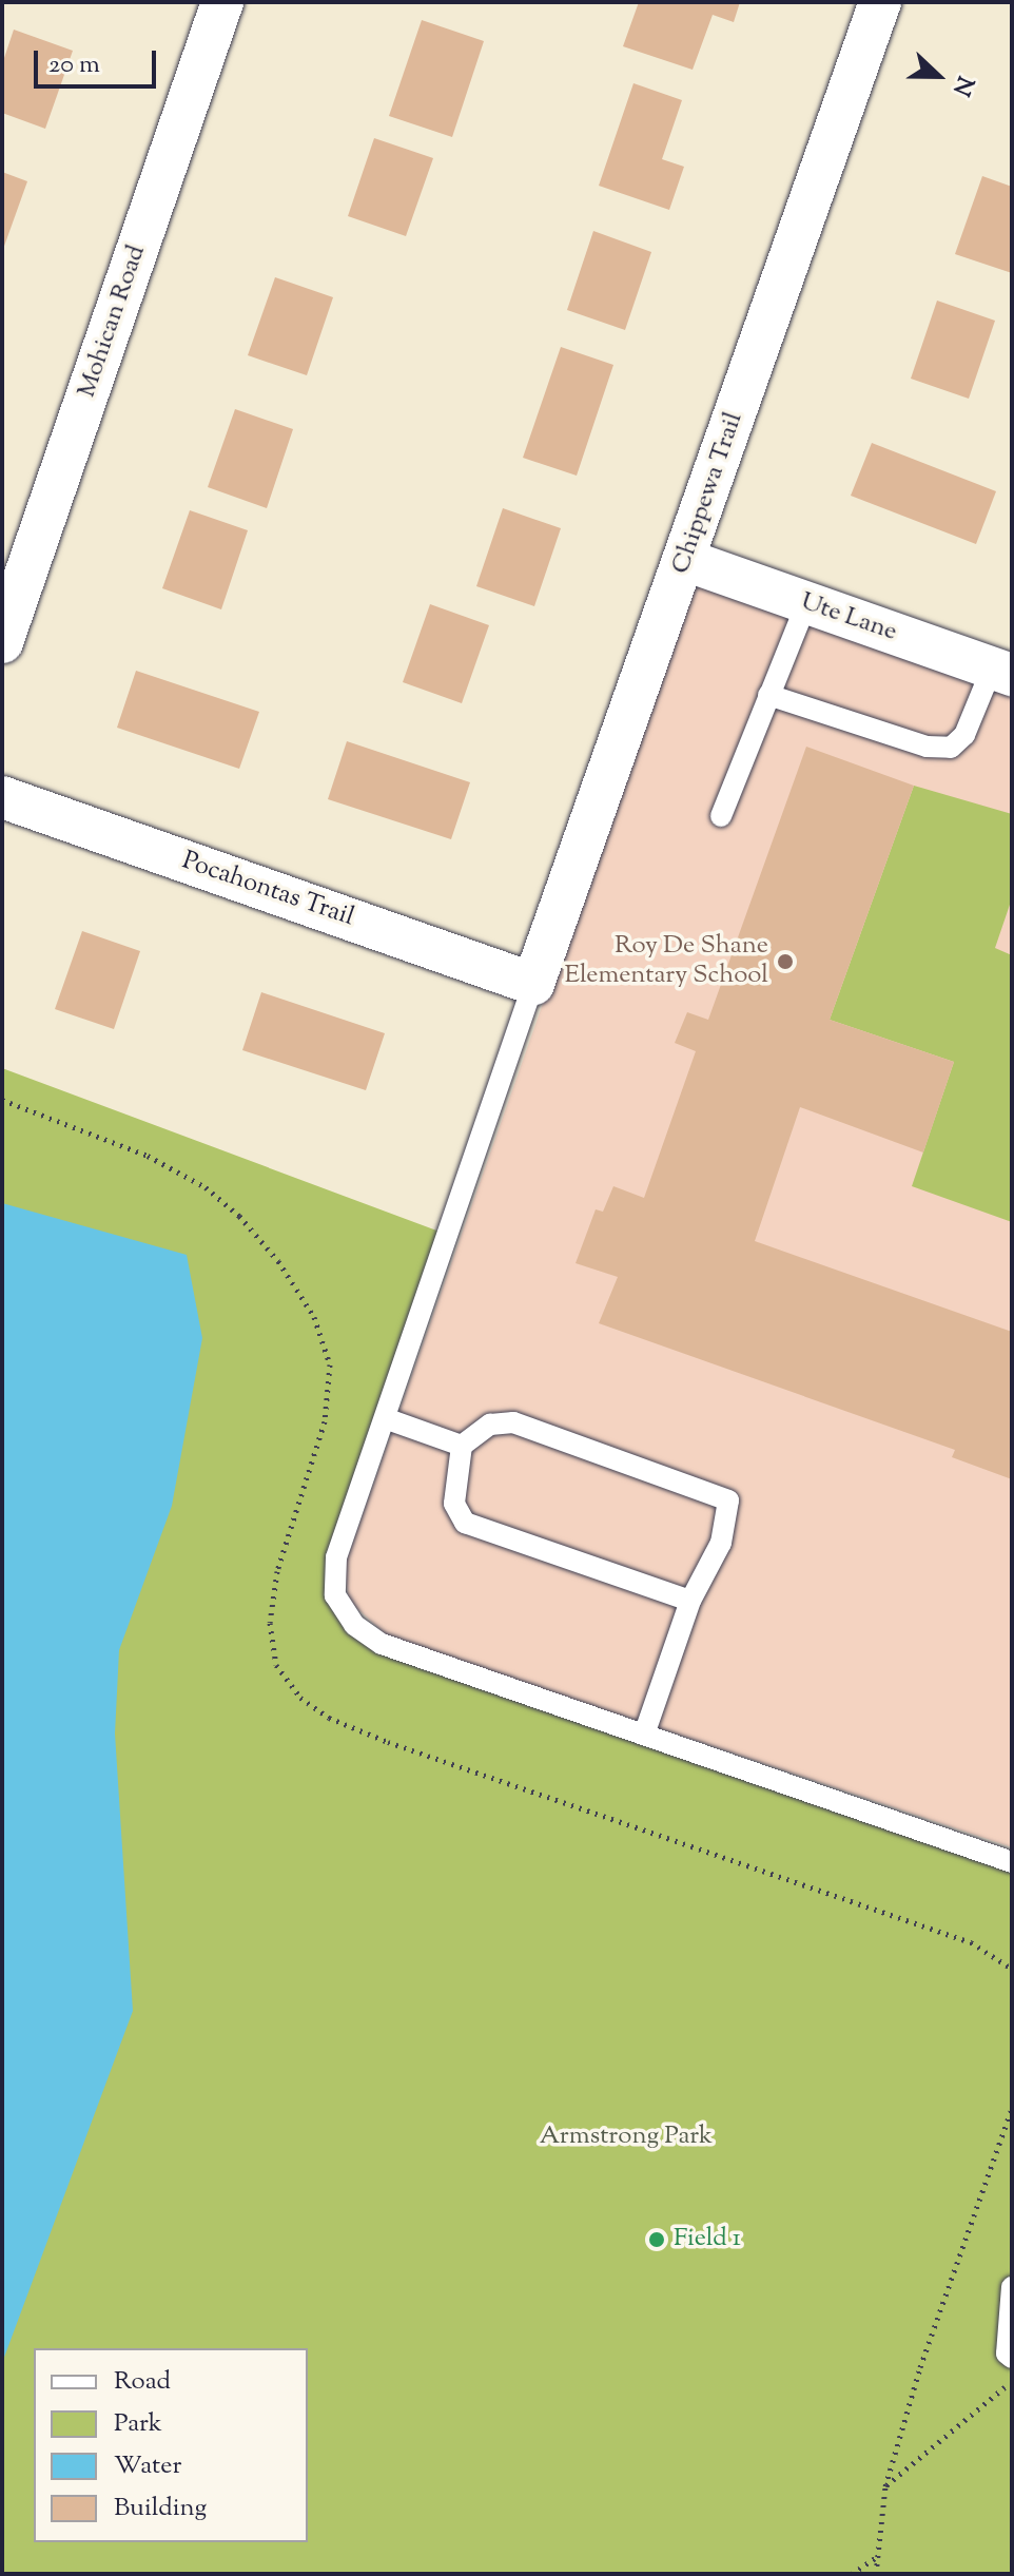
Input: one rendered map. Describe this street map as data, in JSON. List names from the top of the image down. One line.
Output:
{"streets":{"street":["Mohican Road","Chippewa Trail","Ute Lane","Pocahontas Trail"]},"crossings":[["Chippewa Trail","Ute Lane"],["Chippewa Trail","Pocahontas Trail"]],"parks":["Armstrong Park"],"places":["Roy De Shane Elementary School","Field 1"],"legend":["Road","Park","Water","Building"],"scale_bar":"20 m","north":"right"}
